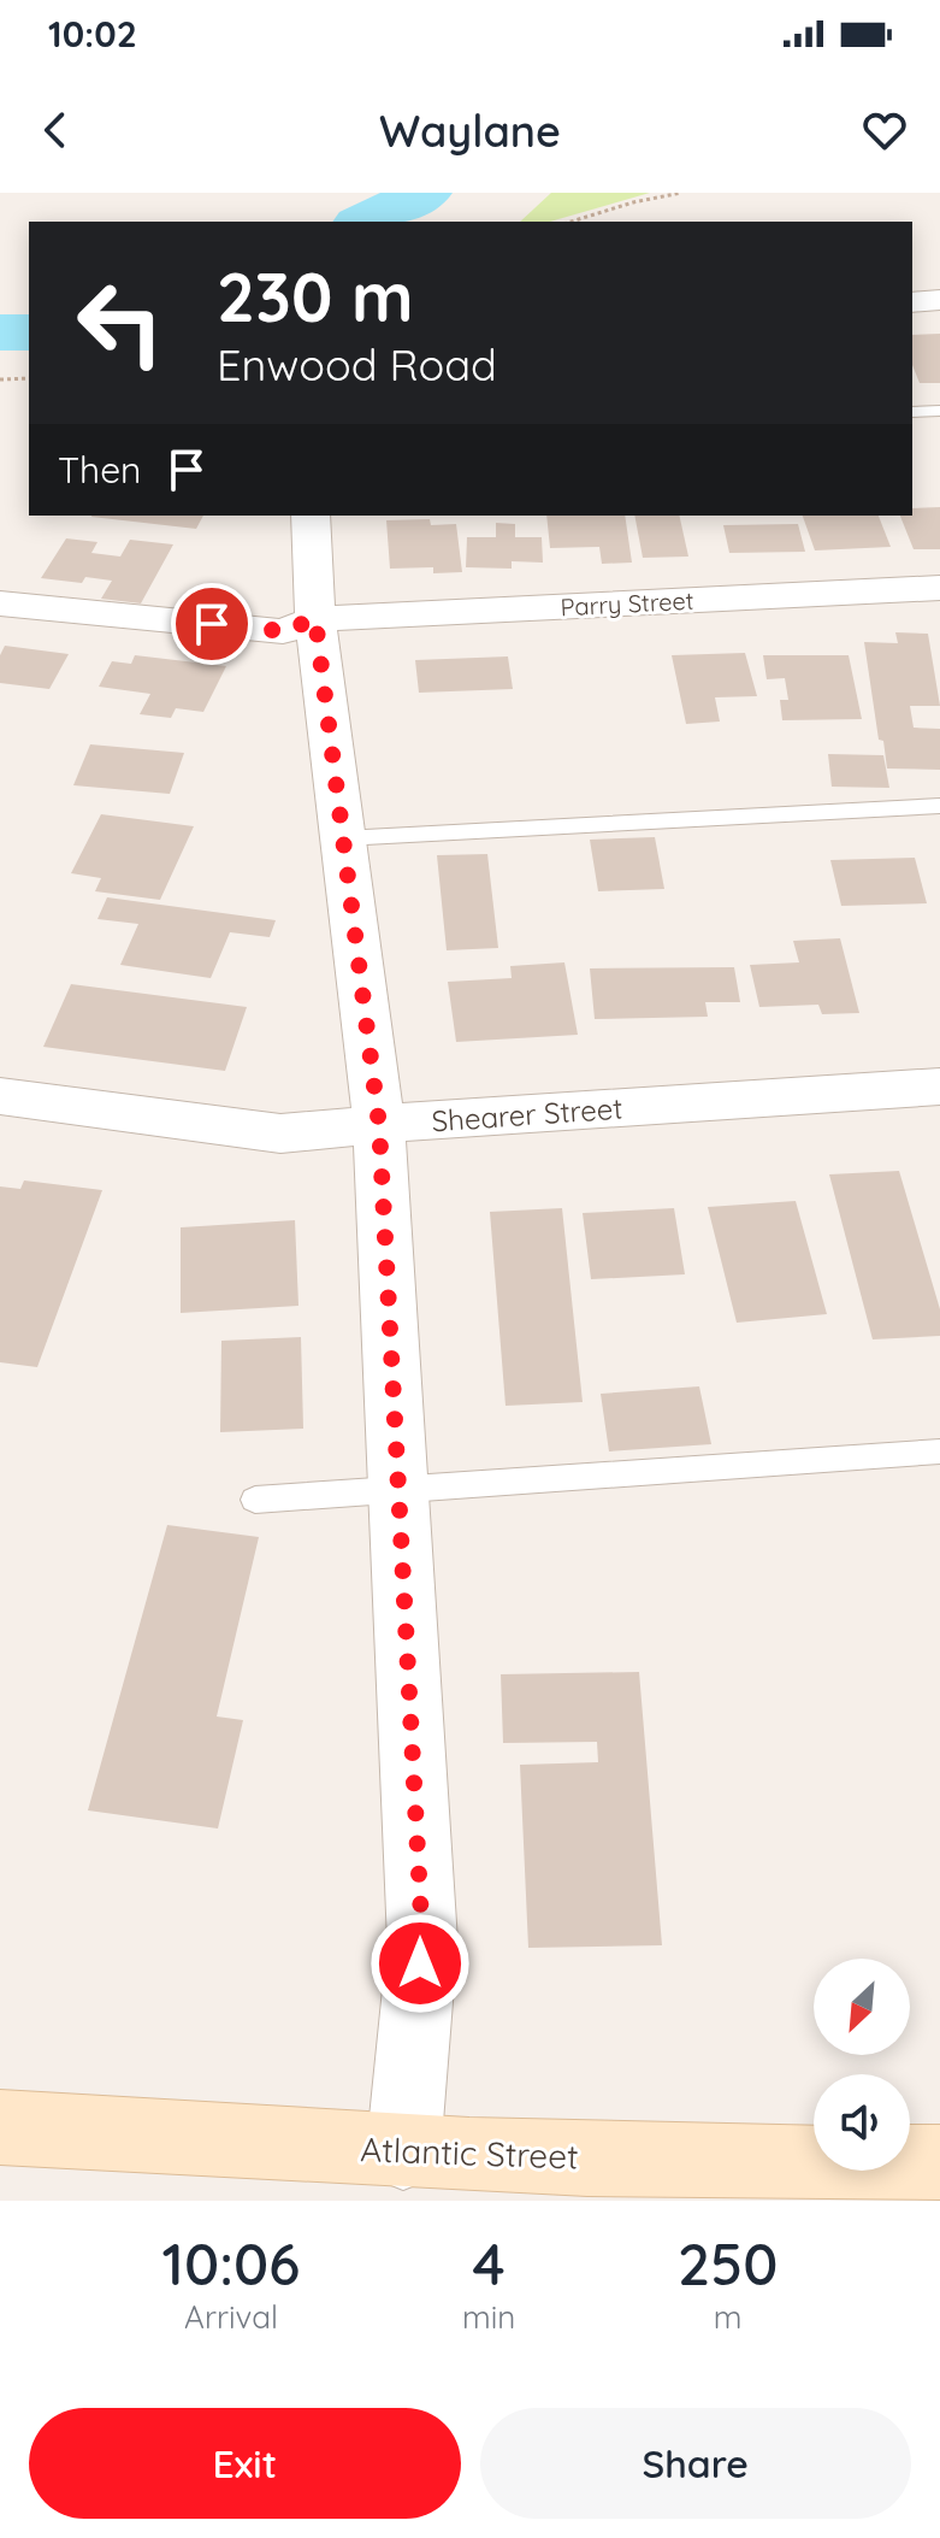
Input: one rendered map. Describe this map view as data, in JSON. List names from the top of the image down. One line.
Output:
{"streets":{"main road":["Atlantic Street"],"street":["Parry Street","Shearer Street"]},"north":"bottom left","page":{"status":"10:02","header":"Waylane","turn":["230 m","Enwood Road"],"then":"Then","eta":["10:06","Arrival","4","min","250","m"],"buttons":["Exit","Share"]}}
